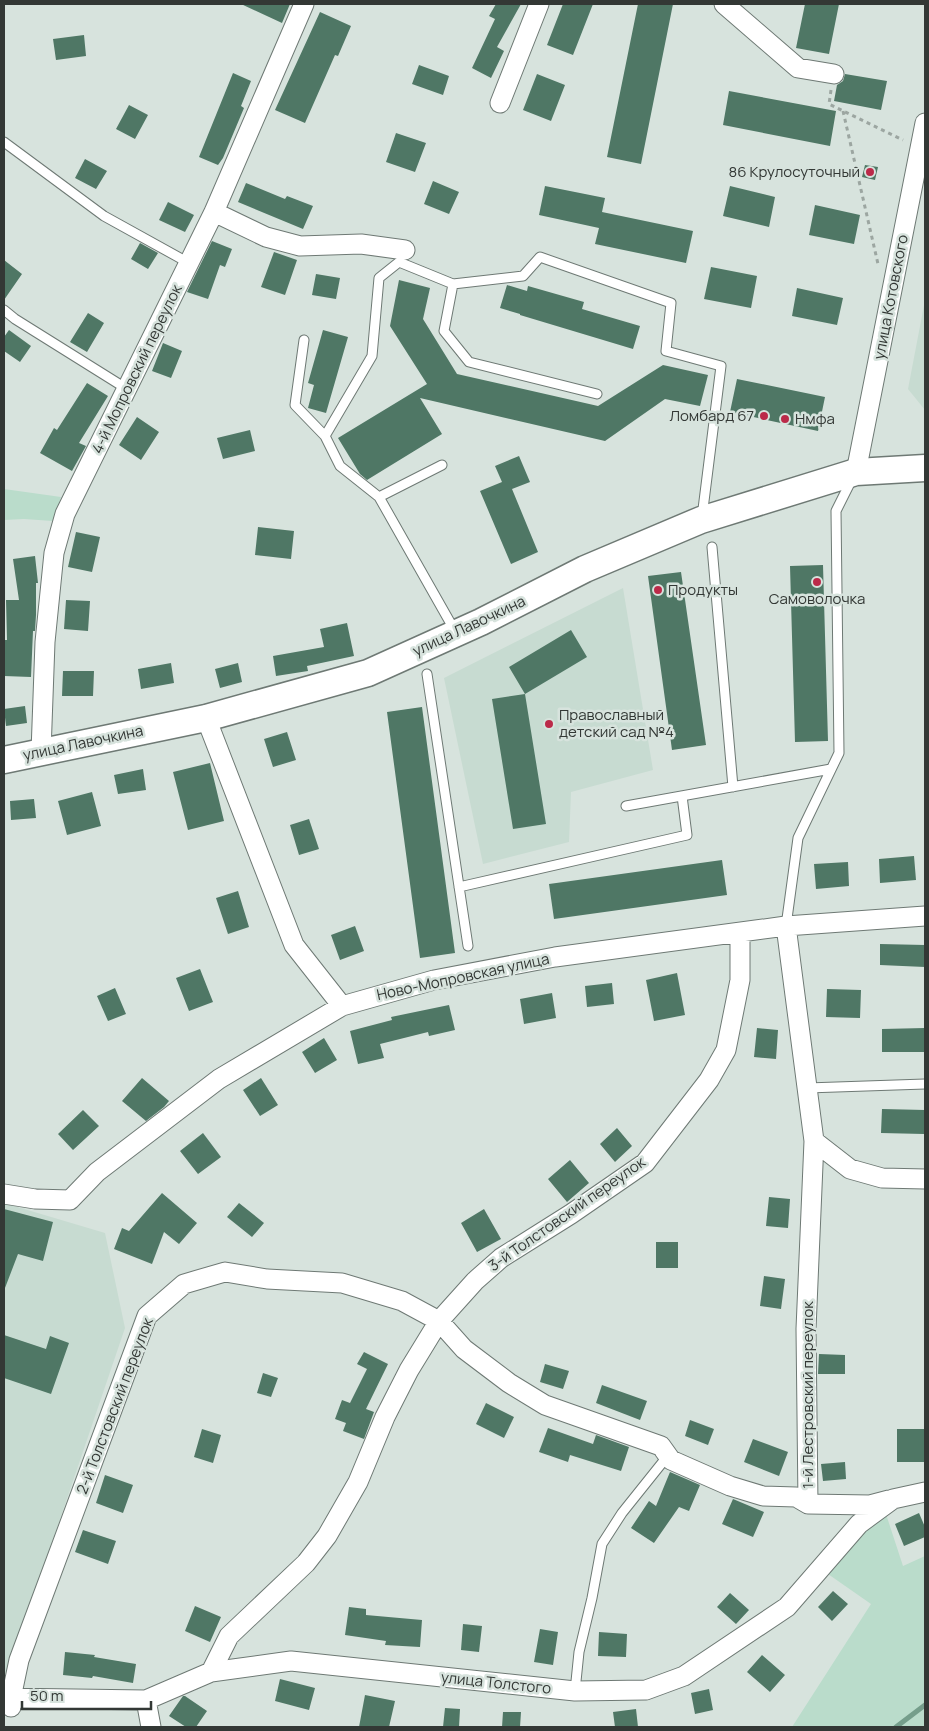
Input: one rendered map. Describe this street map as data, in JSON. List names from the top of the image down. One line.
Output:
{"streets":{"main road":["улица Лавочкина"],"street":["улица Котовского","4-й Мопровский переулок","Ново-Мопровская улица","3-й Толстовский переулок","1-й Лестровский переулок","2-й Толстовский переулок","улица Толстого"]},"crossings":[["улица Котовского","улица Лавочкина"],["4-й Мопровский переулок","улица Лавочкина"],["Ново-Мопровская улица","3-й Толстовский переулок"],["Ново-Мопровская улица","1-й Лестровский переулок"],["3-й Толстовский переулок","1-й Лестровский переулок"],["3-й Толстовский переулок","2-й Толстовский переулок"],["3-й Толстовский переулок","улица Толстого"],["1-й Лестровский переулок","2-й Толстовский переулок"],["2-й Толстовский переулок","улица Толстого"]],"places":["86 Крулосуточный","Ломбард 67","Нмфа","Самоволочка","Продукты","Православный детский сад №4"],"scale_bar":"50 m"}
